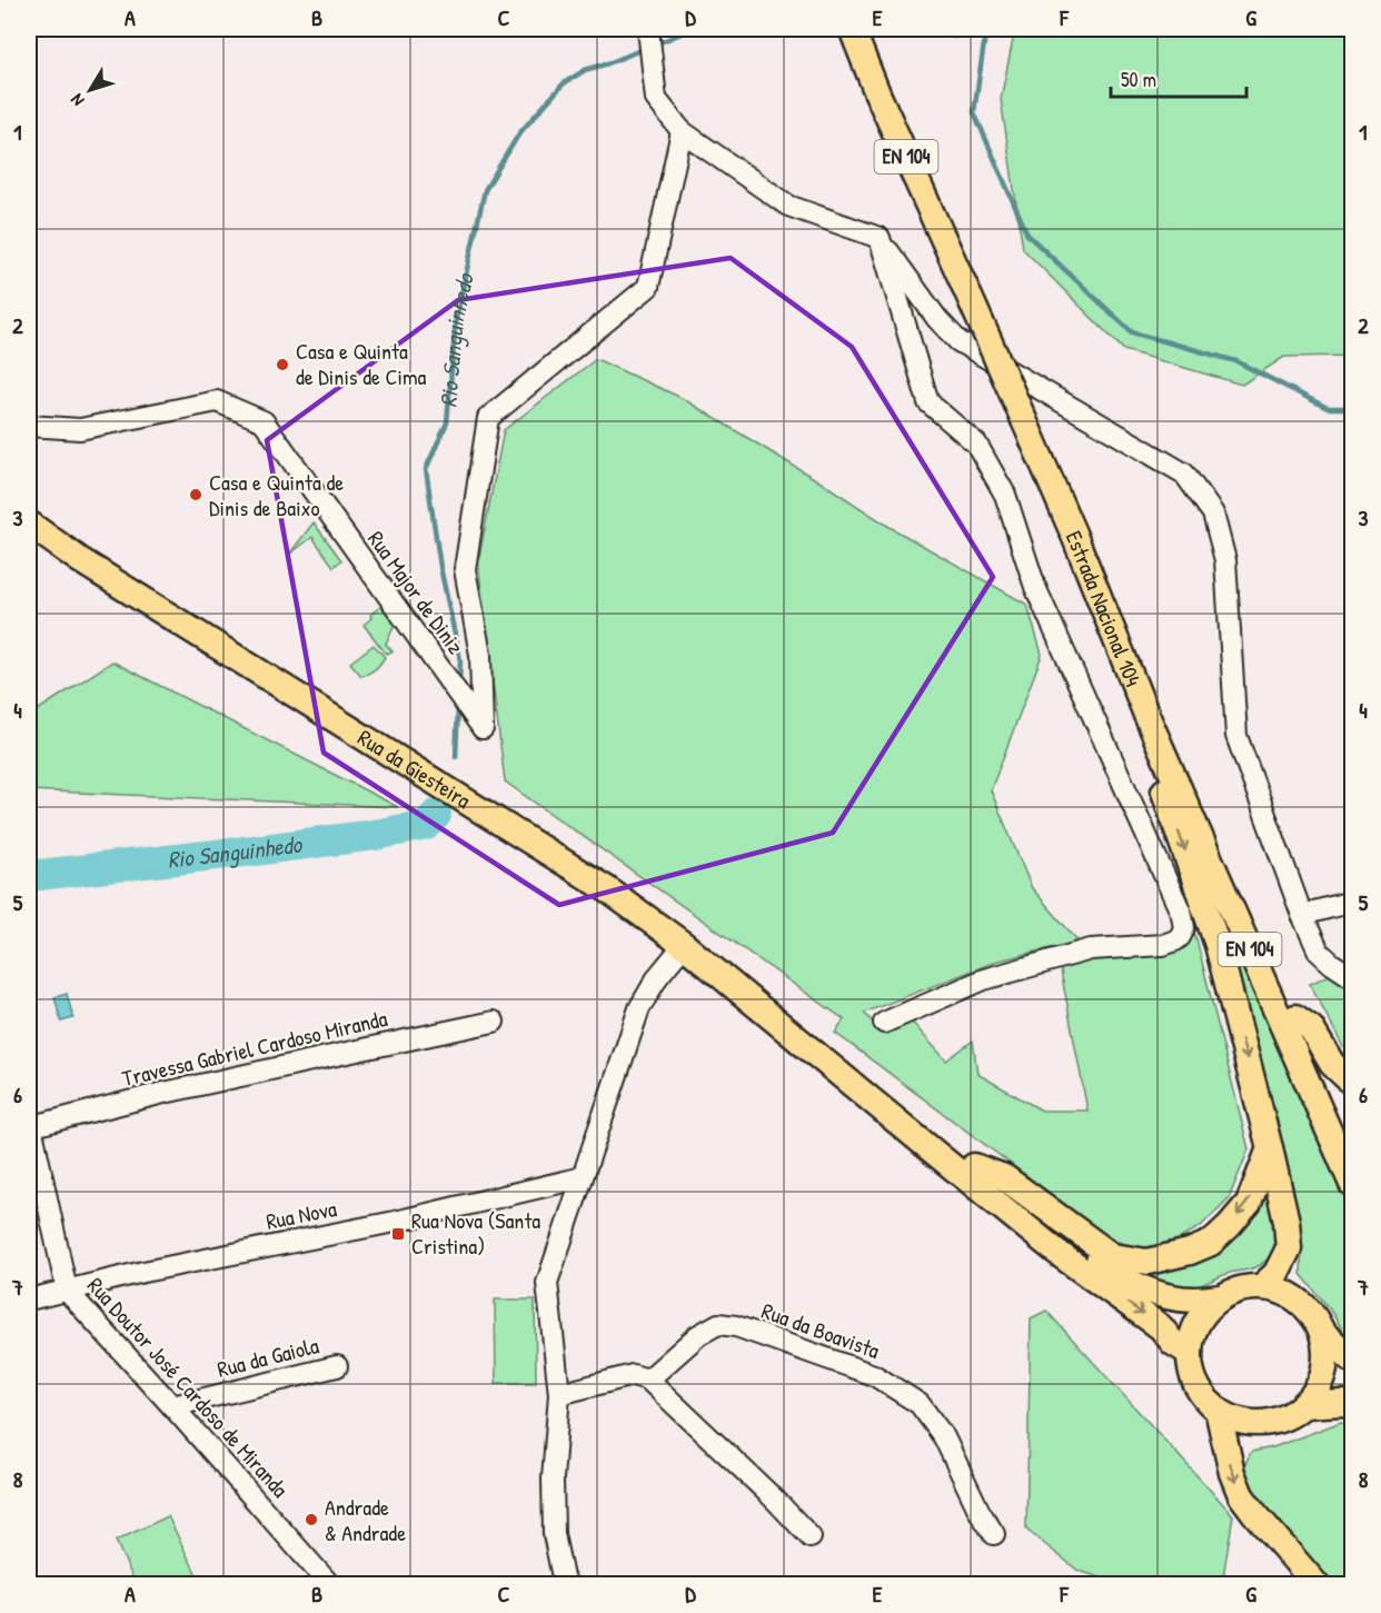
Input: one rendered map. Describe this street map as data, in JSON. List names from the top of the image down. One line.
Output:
{"streets":{"main road":["EN 104","Estrada Nacional 104","Rua da Giesteira"],"street":["Rua Major de Diniz","Travessa Gabriel Cardoso Miranda","Rua Nova","Rua da Boavista","Rua da Gaiola","Rua Doutor José Cardoso de Miranda"]},"crossings":[["EN 104","Estrada Nacional 104"],["Travessa Gabriel Cardoso Miranda","Rua Doutor José Cardoso de Miranda"],["Rua Nova","Rua Doutor José Cardoso de Miranda"],["Rua da Gaiola","Rua Doutor José Cardoso de Miranda"]],"water":["Rio Sanguinhedo"],"places":{"other":["Casa e Quinta de Dinis de Cima","Casa e Quinta de Dinis de Baixo","Andrade & Andrade"],"transit":["Rua Nova (Santa Cristina)"]},"scale_bar":"50 m","north":"bottom left","grid":{"columns":["A","B","C","D","E","F","G"],"rows":["1","2","3","4","5","6","7","8"]}}
